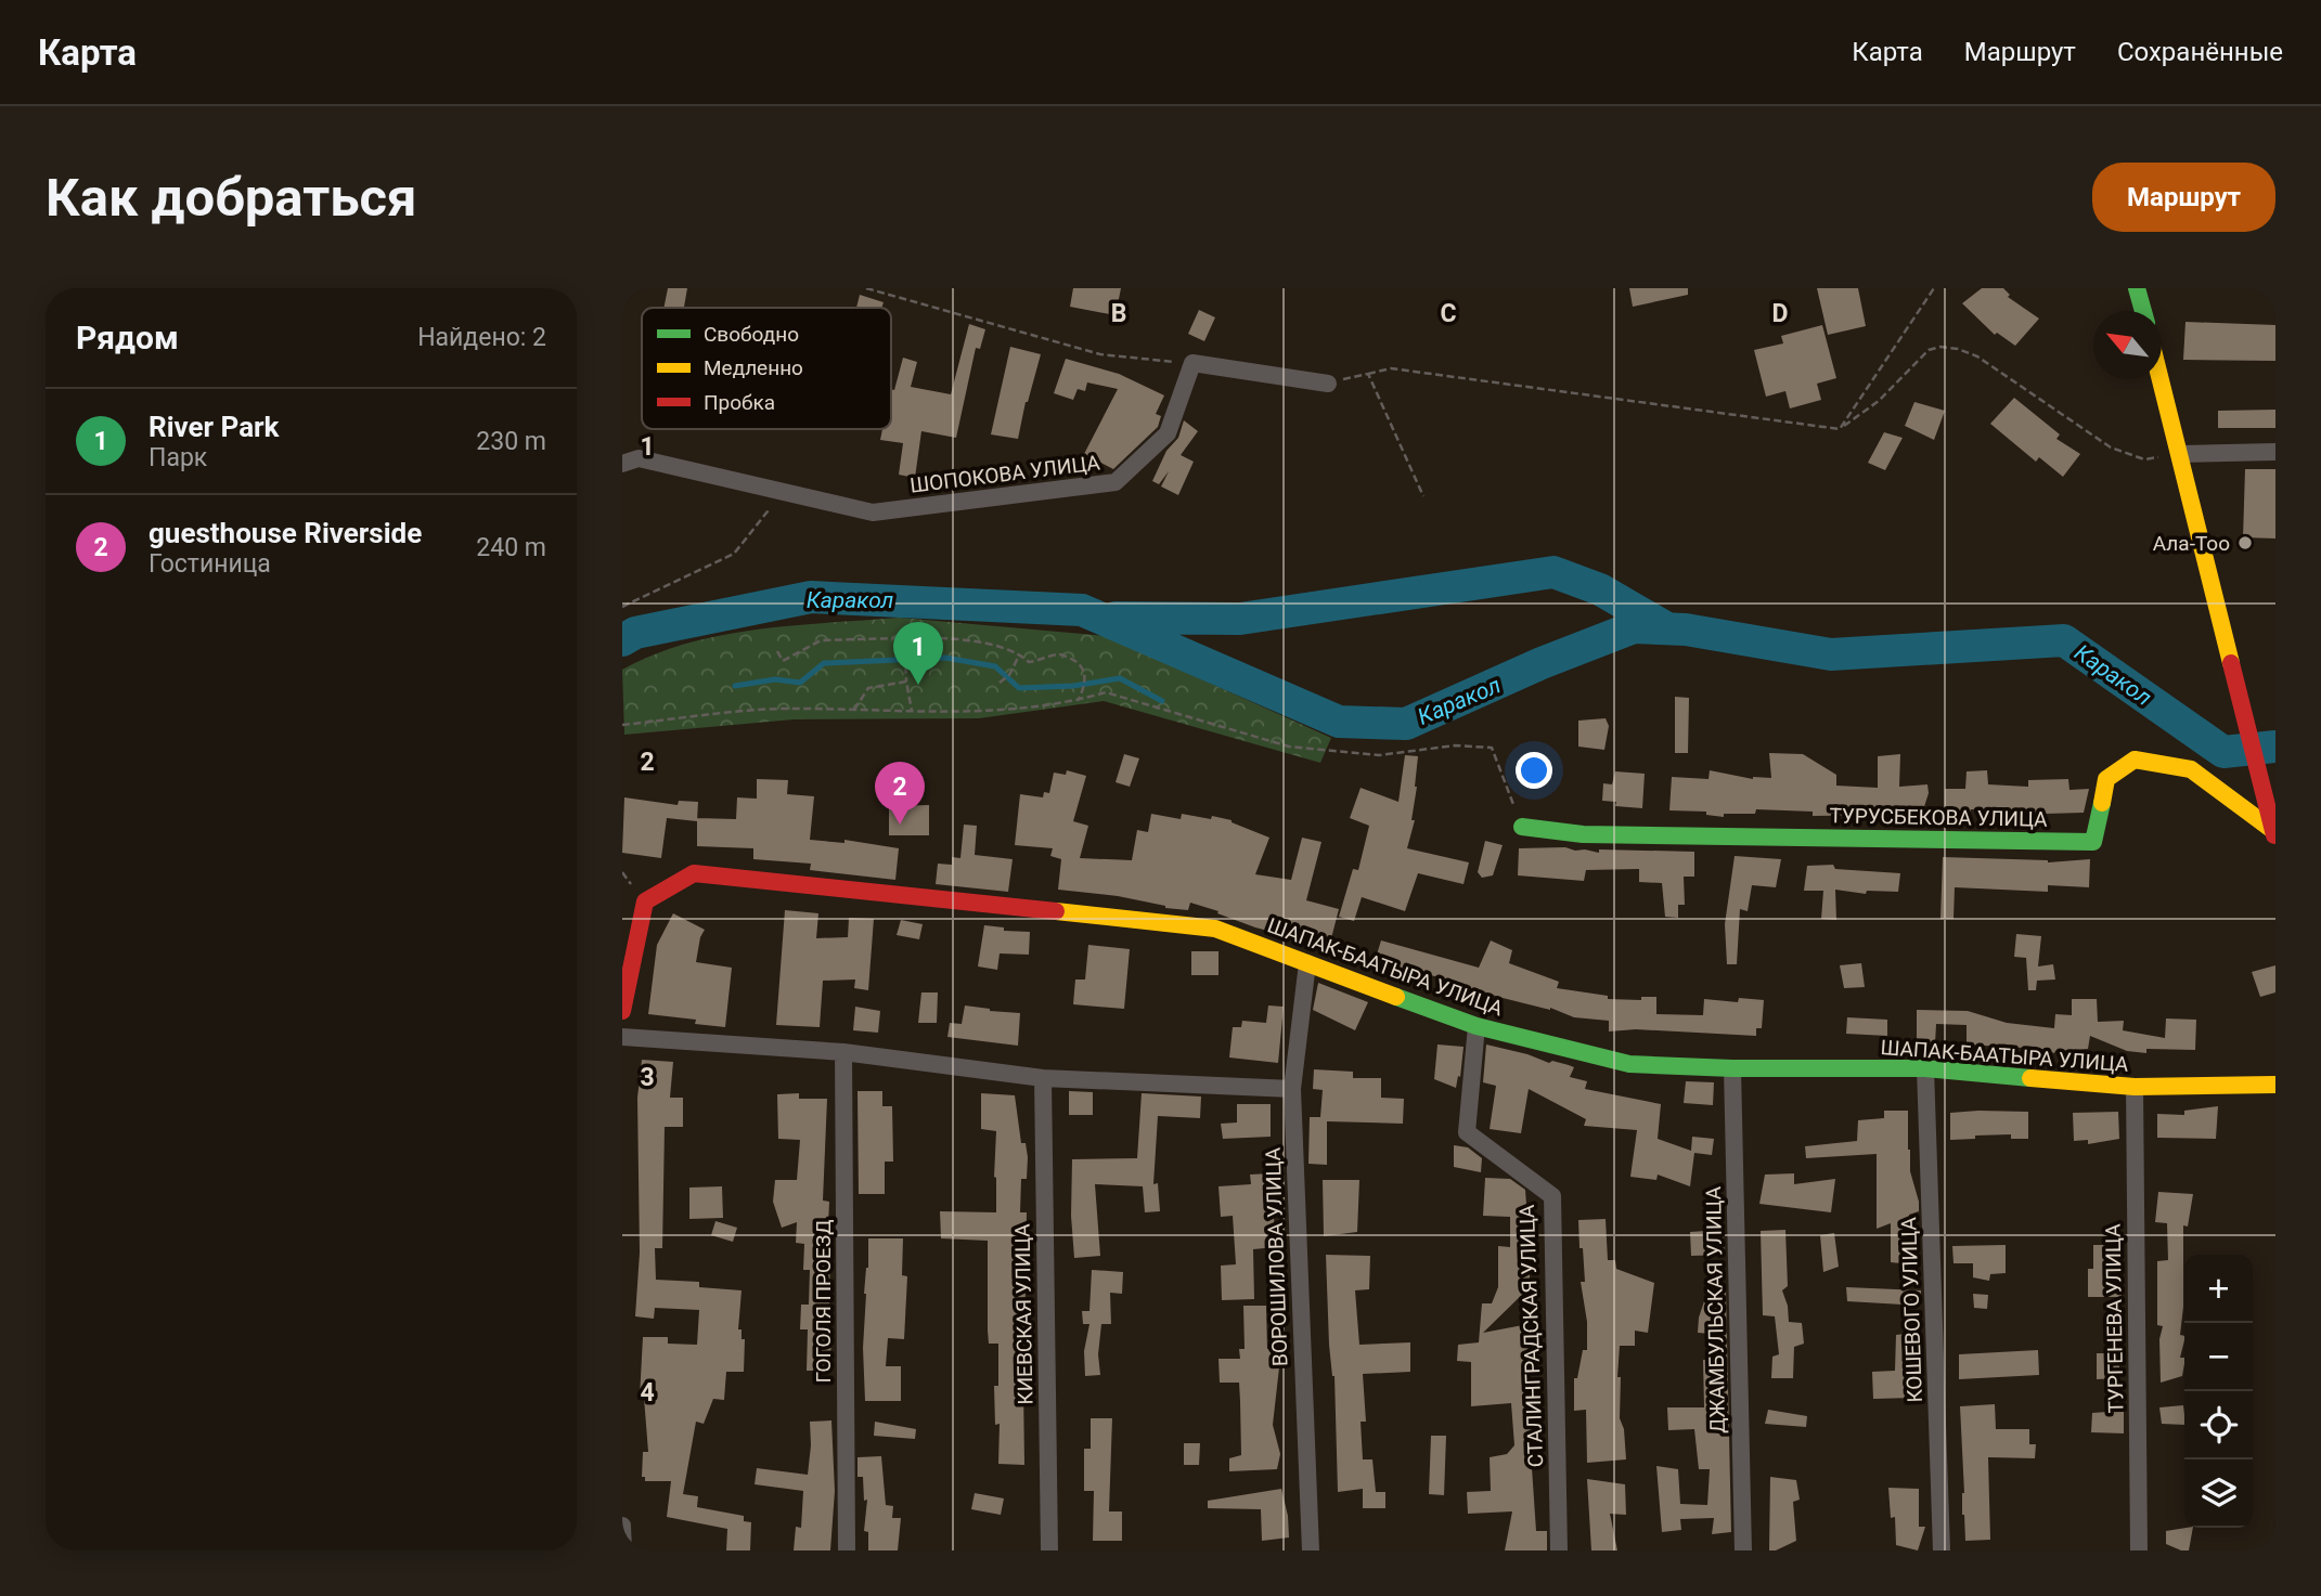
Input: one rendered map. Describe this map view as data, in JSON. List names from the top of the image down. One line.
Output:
{"streets":{"street":["ШОПОКОВА УЛИЦА","ТУРУСБЕКОВА УЛИЦА","ШАПАК-БААТЫРА УЛИЦА","ВОРОШИЛОВА УЛИЦА","ГОГОЛЯ ПРОЕЗД","ДЖАМБУЛЬСКАЯ УЛИЦА","КОШЕВОГО УЛИЦА","КИЕВСКАЯ УЛИЦА","ТУРГЕНЕВА УЛИЦА","СТАЛИНГРАДСКАЯ УЛИЦА"]},"crossings":[["ШАПАК-БААТЫРА УЛИЦА","ВОРОШИЛОВА УЛИЦА"],["ШАПАК-БААТЫРА УЛИЦА","ДЖАМБУЛЬСКАЯ УЛИЦА"],["ШАПАК-БААТЫРА УЛИЦА","КОШЕВОГО УЛИЦА"],["ШАПАК-БААТЫРА УЛИЦА","ТУРГЕНЕВА УЛИЦА"],["ШАПАК-БААТЫРА УЛИЦА","СТАЛИНГРАДСКАЯ УЛИЦА"]],"water":["Каракол"],"places":["Ала-Тоо"],"legend":["Свободно","Медленно","Пробка"],"north":"top left","page":{"header":"Карта","nav":["Карта","Маршрут","Сохранённые"],"buttons":"Маршрут","title":"Как добраться","heading":["Рядом","Найдено: 2"],"list":[{"mark":"1","name":"River Park","note":"Парк","value":"230 m"},{"mark":"2","name":"guesthouse Riverside","note":"Гостиница","value":"240 m"}],"pins":["1","2"],"map_buttons":["+","−"]},"grid":{"columns":["B","C","D"],"rows":["1","2","3","4"]}}
